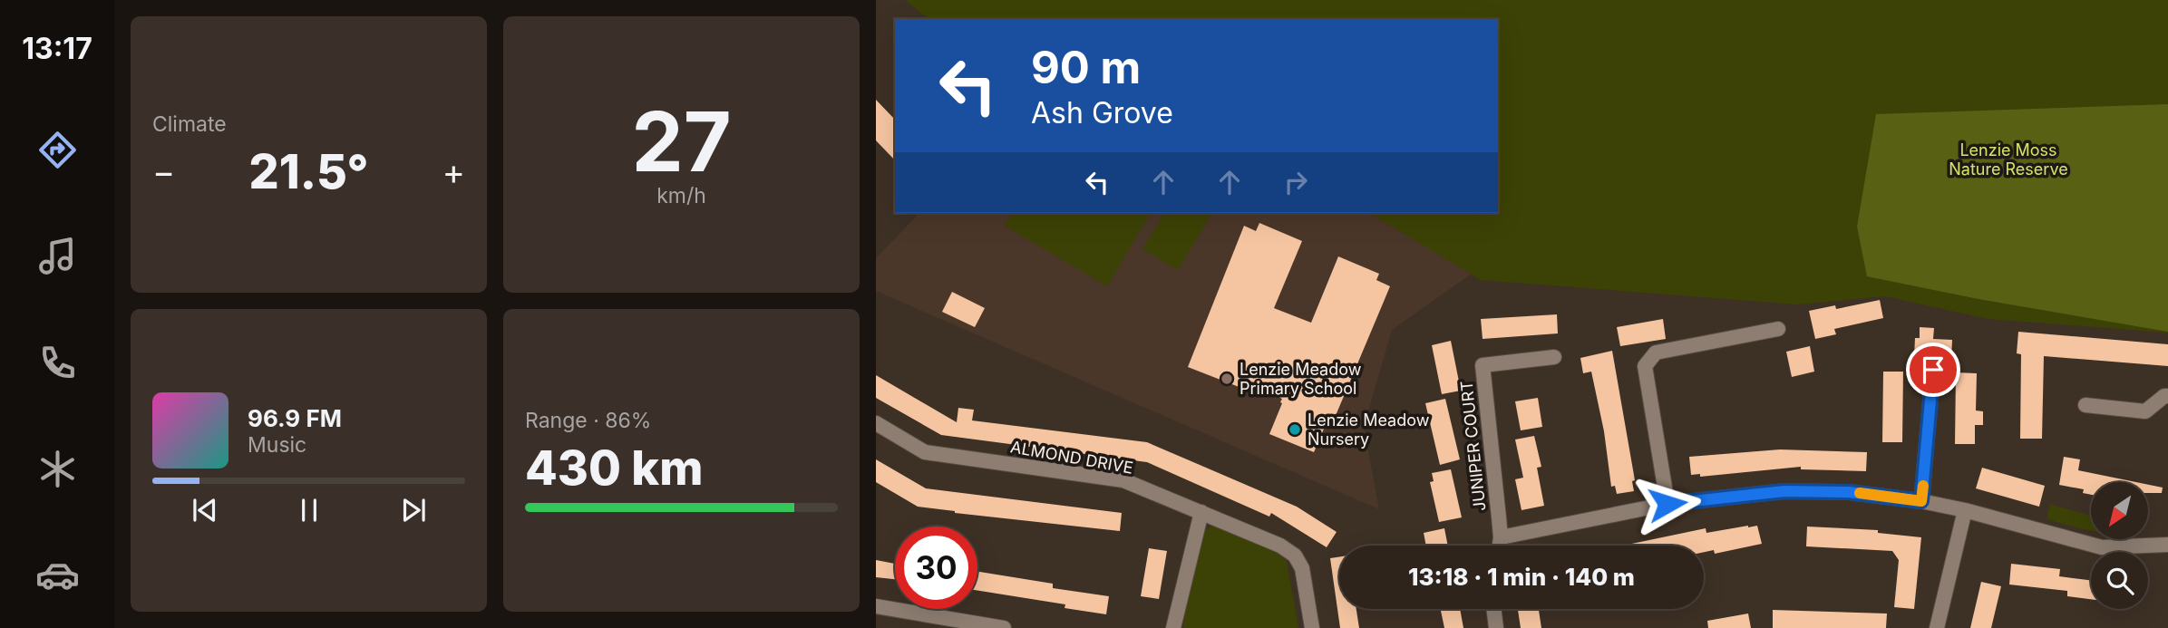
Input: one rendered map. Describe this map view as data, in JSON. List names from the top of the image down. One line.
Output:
{"streets":{"street":["JUNIPER COURT","ALMOND DRIVE"]},"parks":["Lenzie Moss Nature Reserve"],"places":["Lenzie Meadow Primary School","Lenzie Meadow Nursery"],"north":"bottom left","page":{"tabs":"13:17","tile":["Climate",["27","km/h"],["Range · 86%","430 km"]],"turn":["90 m","Ash Grove"],"heat":["−","21.5°","+"],"song":["96.9 FM","Music"],"limit":"30","trip":"13:18 · 1 min · 140 m"}}
